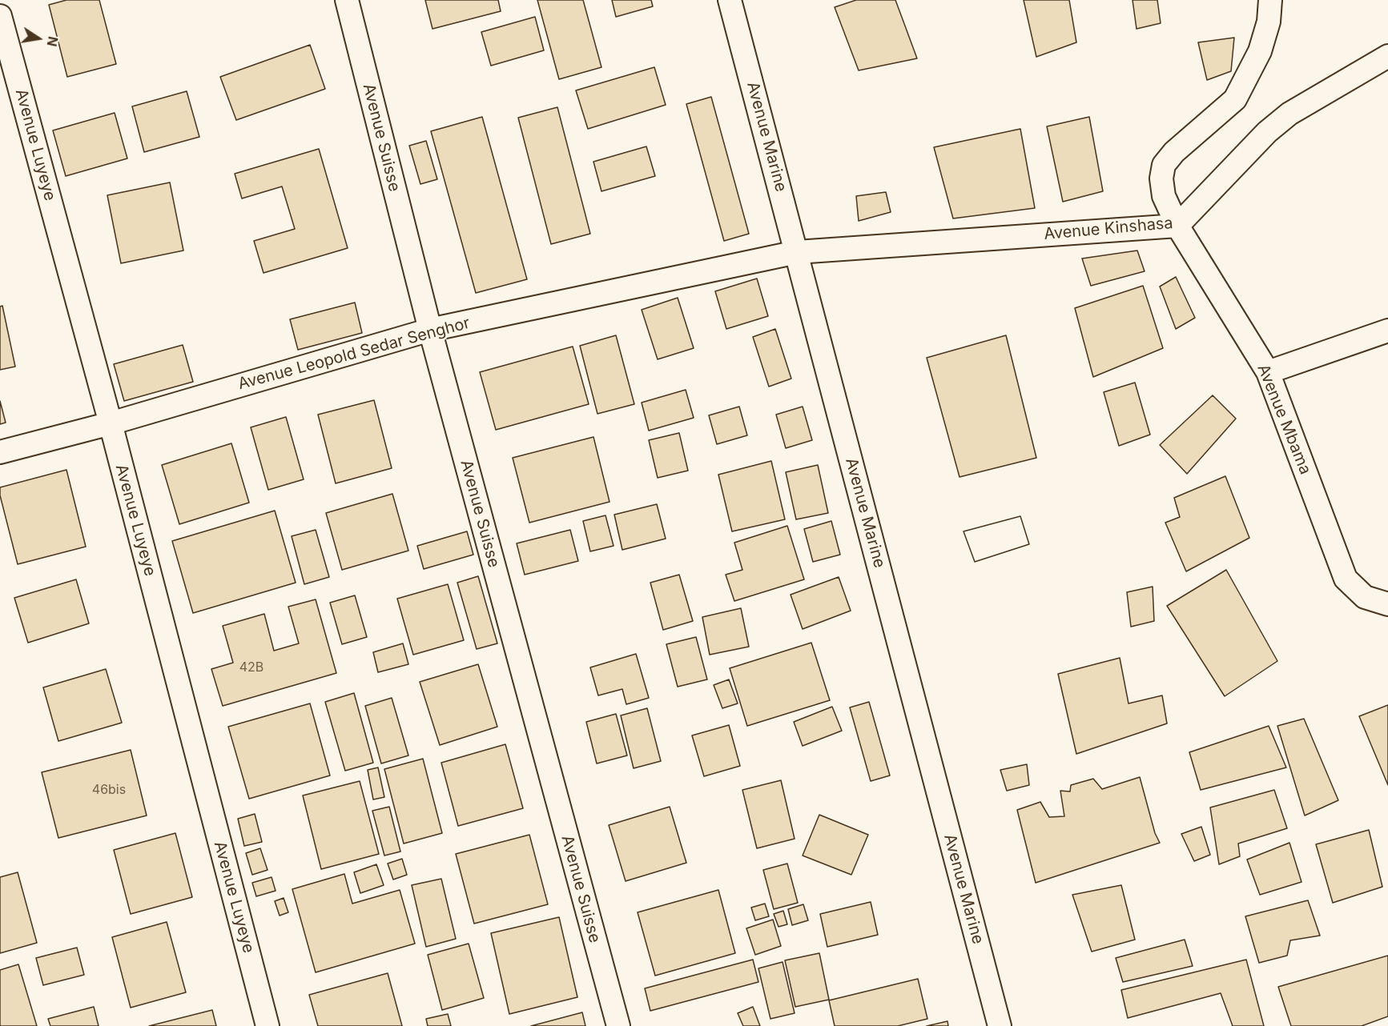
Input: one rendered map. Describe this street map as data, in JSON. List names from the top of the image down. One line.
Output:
{"streets":{"street":["Avenue Marine","Avenue Suisse","Avenue Luyeye","Avenue Kinshasa","Avenue Leopold Sedar Senghor","Avenue Mbama"]},"crossings":[["Avenue Marine","Avenue Kinshasa"],["Avenue Marine","Avenue Leopold Sedar Senghor"],["Avenue Suisse","Avenue Leopold Sedar Senghor"],["Avenue Luyeye","Avenue Leopold Sedar Senghor"],["Avenue Kinshasa","Avenue Leopold Sedar Senghor"],["Avenue Kinshasa","Avenue Mbama"]],"house_numbers":["42B","46bis"],"north":"right"}
